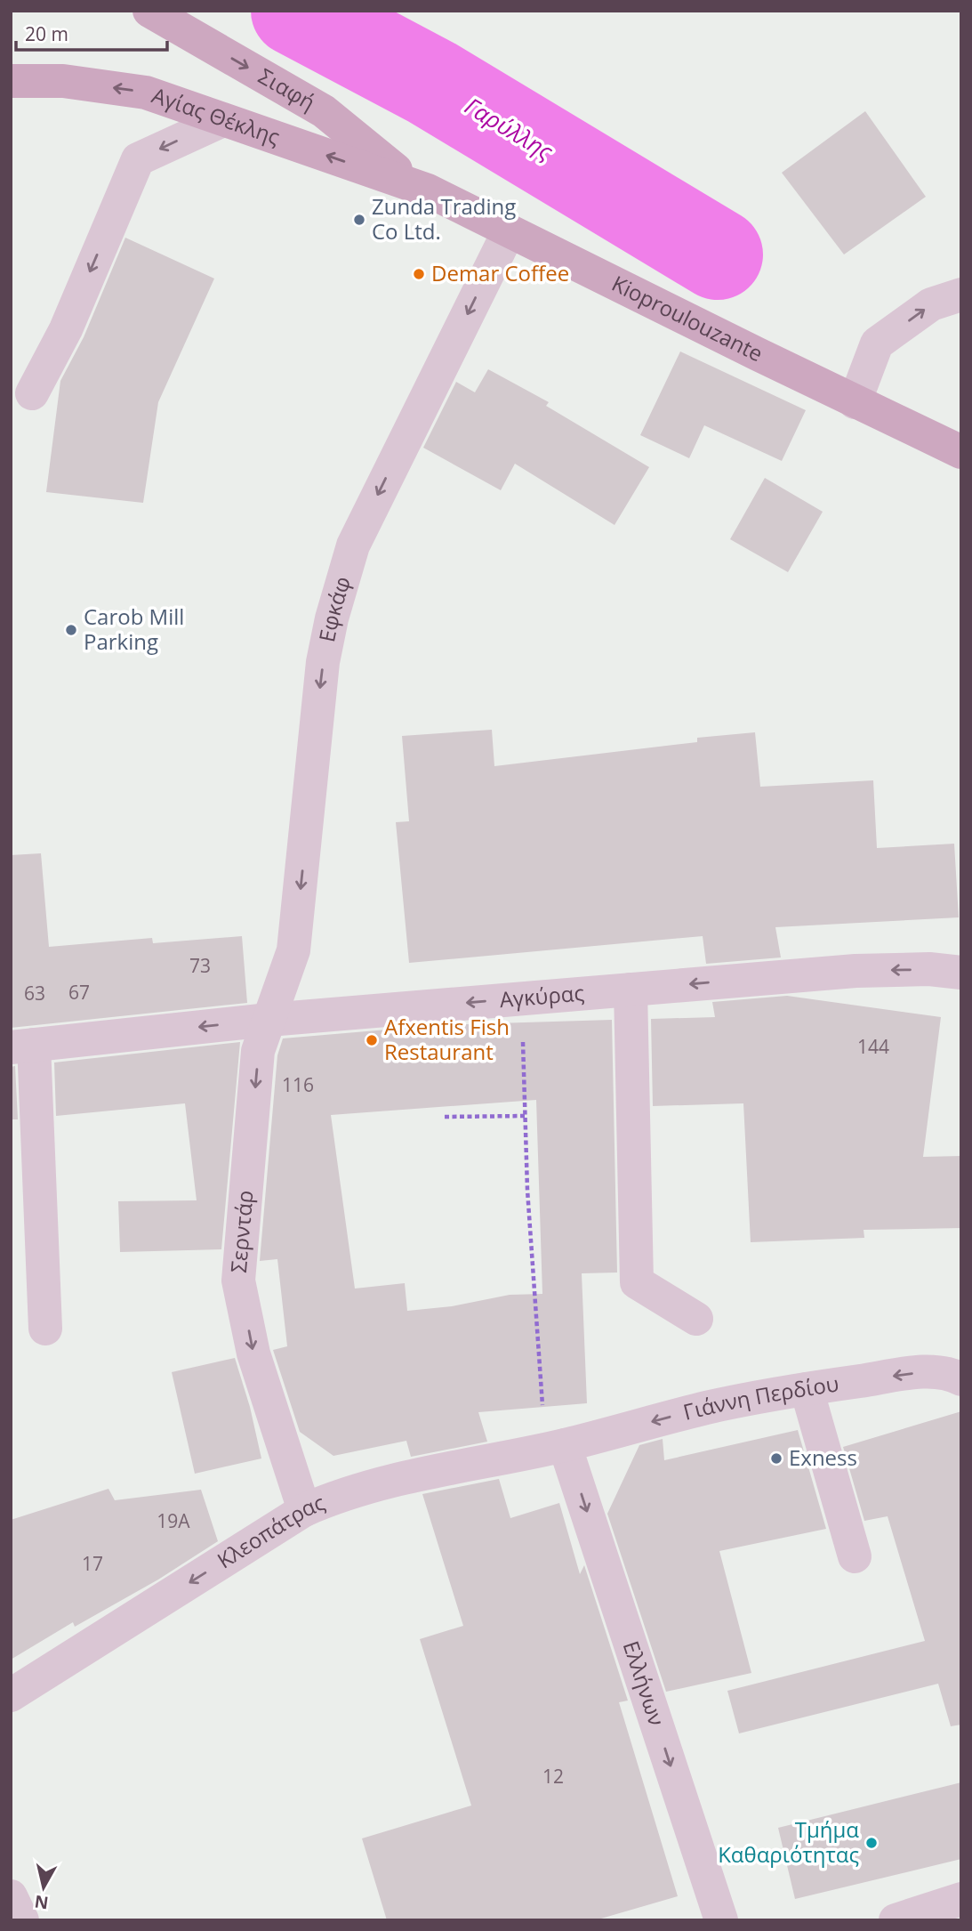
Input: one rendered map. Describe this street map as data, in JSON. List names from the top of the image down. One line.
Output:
{"streets":{"main road":["Σιαφή","Αγίας Θέκλης","Kioproulouzante"],"street":["Εφκάφ","Αγκύρας","Σερντάρ","Γιάννη Περδίου","Κλεοπάτρας","Ελλήνων"]},"crossings":[["Σιαφή","Αγίας Θέκλης"],["Σιαφή","Kioproulouzante"],["Αγίας Θέκλης","Kioproulouzante"],["Kioproulouzante","Εφκάφ"],["Εφκάφ","Αγκύρας"],["Εφκάφ","Σερντάρ"],["Αγκύρας","Σερντάρ"],["Σερντάρ","Κλεοπάτρας"],["Γιάννη Περδίου","Κλεοπάτρας"],["Γιάννη Περδίου","Ελλήνων"],["Κλεοπάτρας","Ελλήνων"]],"one_way":["Σιαφή","Αγίας Θέκλης","Εφκάφ","Αγκύρας","Γιάννη Περδίου","Κλεοπάτρας"],"water":["Γαρύλλης"],"places":["Zunda Trading Co Ltd.","Demar Coffee","Carob Mill Parking","Afxentis Fish Restaurant","Exness","Τμήμα Καθαριότητας"],"house_numbers":["73","67","63","144","116","19A","17","12"],"scale_bar":"20 m","north":"bottom"}
